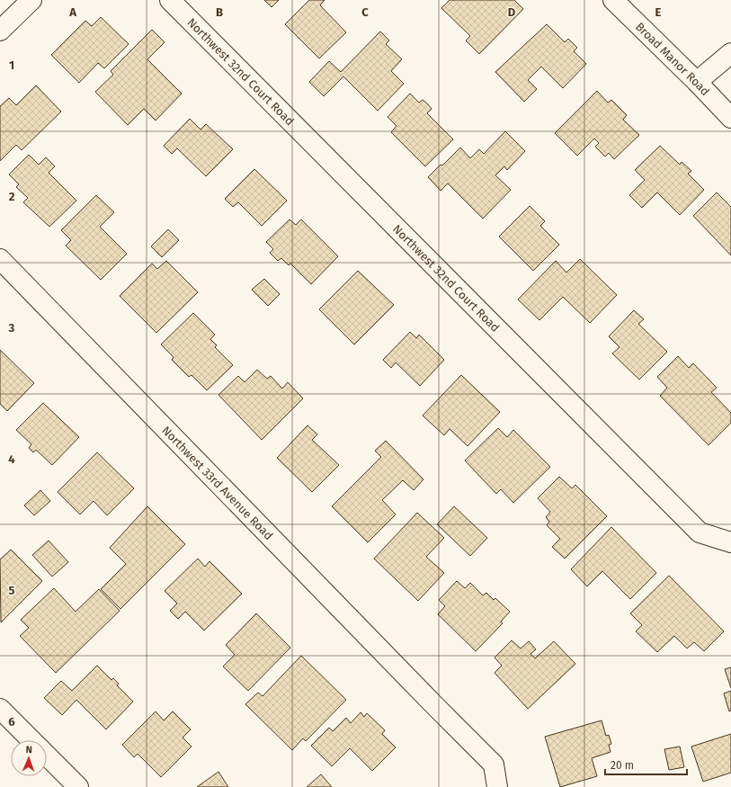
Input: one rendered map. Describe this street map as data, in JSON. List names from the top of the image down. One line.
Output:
{"streets":{"street":["Broad Manor Road","Northwest 32nd Court Road","Northwest 33rd Avenue Road"]},"scale_bar":"20 m","north":"top","grid":{"columns":["A","B","C","D","E"],"rows":["1","2","3","4","5","6"]}}
